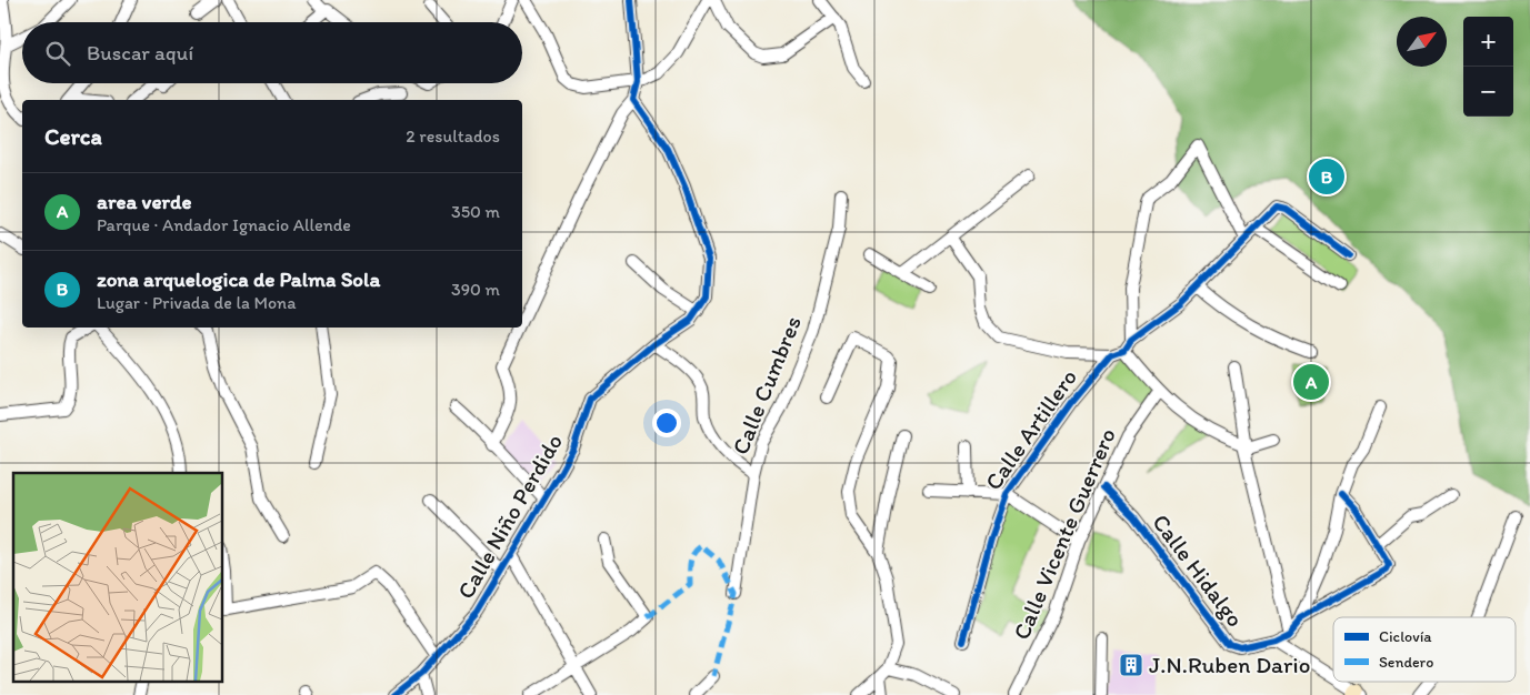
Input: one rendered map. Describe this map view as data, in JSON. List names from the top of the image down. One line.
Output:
{"streets":{"street":["Calle Cumbres","Calle Artillero","Calle Niño Perdido","Calle Vicente Guerrero","Calle Hidalgo"]},"crossings":[["Calle Vicente Guerrero","Calle Hidalgo"]],"places":{"building":["J.N.Ruben Dario"]},"legend":["Ciclovía","Sendero"],"north":"top right","page":{"map_buttons":["+","−"],"search":"Buscar aquí","heading":["Cerca","2 resultados"],"pins":["B","A"],"list":[{"mark":"A","name":"area verde","note":"Parque · Andador Ignacio Allende","value":"350 m"},{"mark":"B","name":"zona arquelogica de Palma Sola","note":"Lugar · Privada de la Mona","value":"390 m"}]}}
